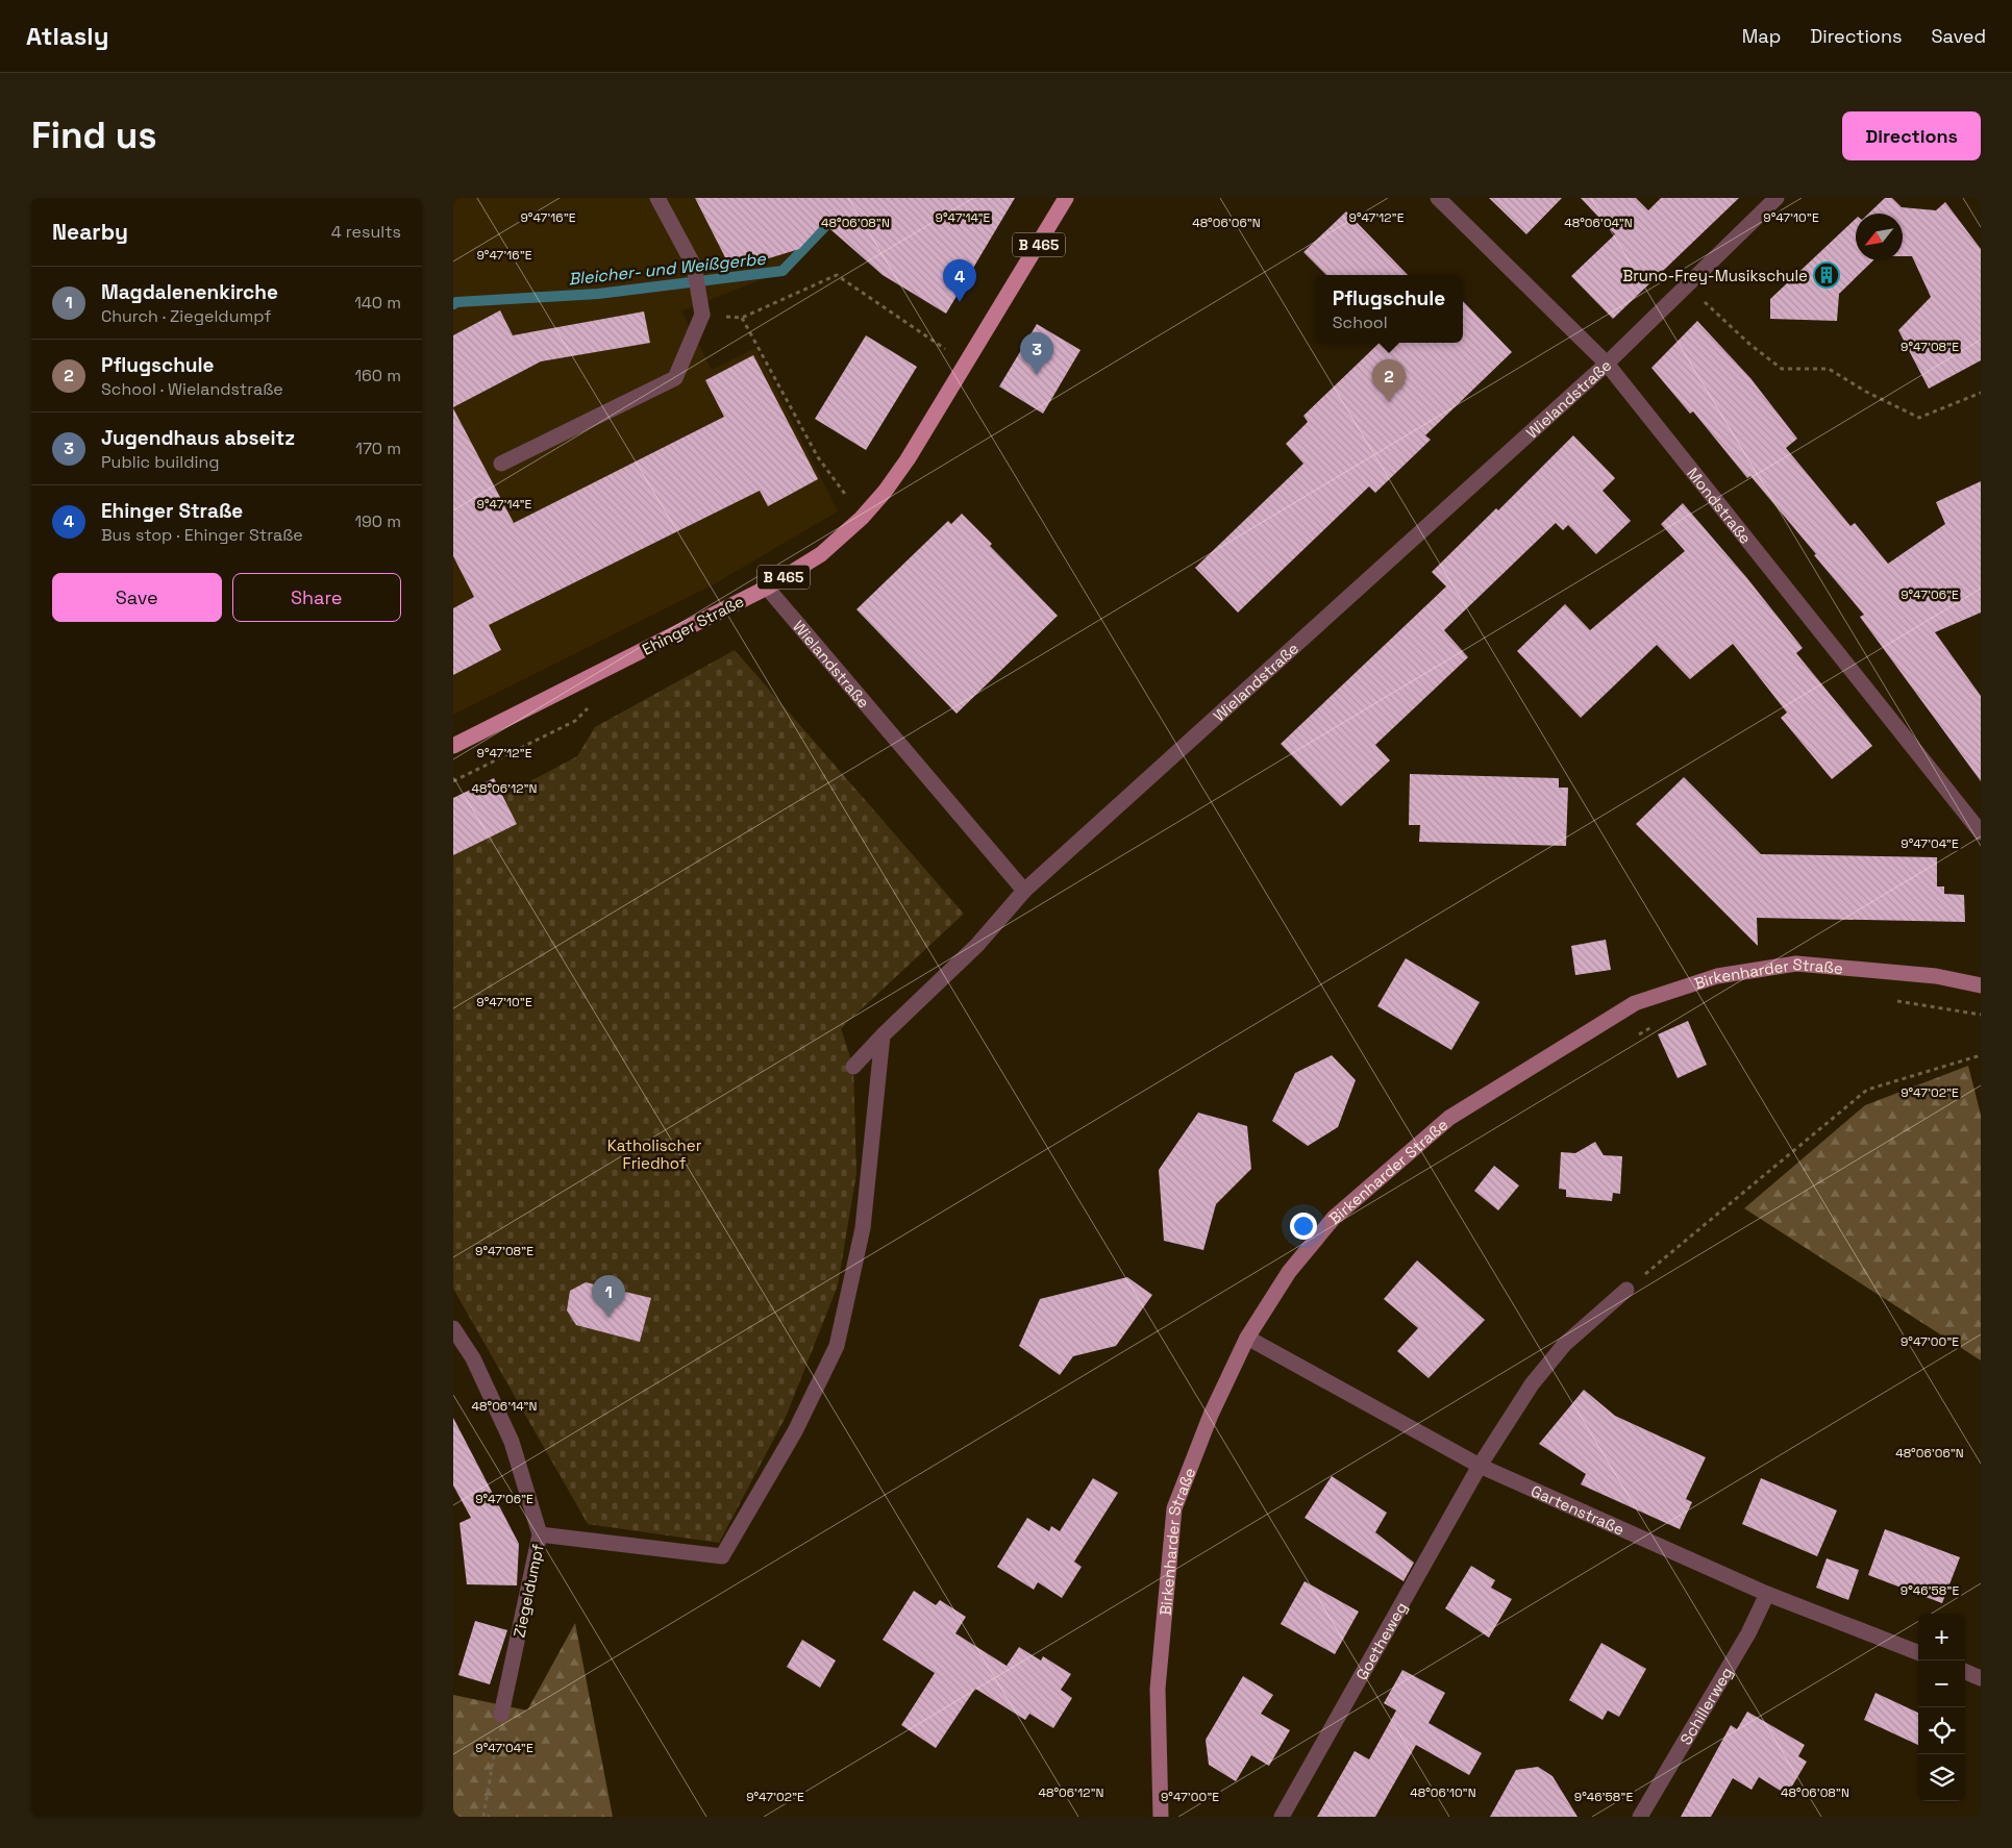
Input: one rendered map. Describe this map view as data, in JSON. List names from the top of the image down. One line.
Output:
{"streets":{"main road":["B 465","Ehinger Straße","Birkenharder Straße"],"street":["Wielandstraße","Mondstraße","Gartenstraße","Ziegeldumpf","Goetheweg","Schillerweg"]},"crossings":[["Wielandstraße","Mondstraße"],["Wielandstraße","Ehinger Straße"],["Birkenharder Straße","Gartenstraße"],["Gartenstraße","Goetheweg"],["Gartenstraße","Schillerweg"]],"water":["Bleicher- und Weißgerbe"],"parks":["Katholischer Friedhof"],"places":{"building":["Bruno-Frey-Musikschule"]},"north":"bottom left","page":{"header":"Atlasly","nav":["Map","Directions","Saved"],"buttons":["Directions",["Save","Share"]],"title":"Find us","heading":["Nearby","4 results"],"pins":["4","3","2","1"],"list":[{"mark":"1","name":"Magdalenenkirche","note":"Church · Ziegeldumpf","value":"140 m"},{"mark":"2","name":"Pflugschule","note":"School · Wielandstraße","value":"160 m"},{"mark":"3","name":"Jugendhaus abseitz","note":"Public building","value":"170 m"},{"mark":"4","name":"Ehinger Straße","note":"Bus stop · Ehinger Straße","value":"190 m"}],"popup":["Pflugschule","School"],"map_buttons":["+","−"]},"coordinates":["9°47'10\"E","9°47'16\"E","9°47'14\"E","9°47'12\"E","48°06'08\"N","48°06'06\"N","48°06'04\"N","9°47'08\"E","9°47'06\"E","48°06'12\"N","9°47'04\"E","9°47'02\"E","9°47'00\"E","48°06'14\"N","9°46'58\"E","48°06'10\"N"]}
